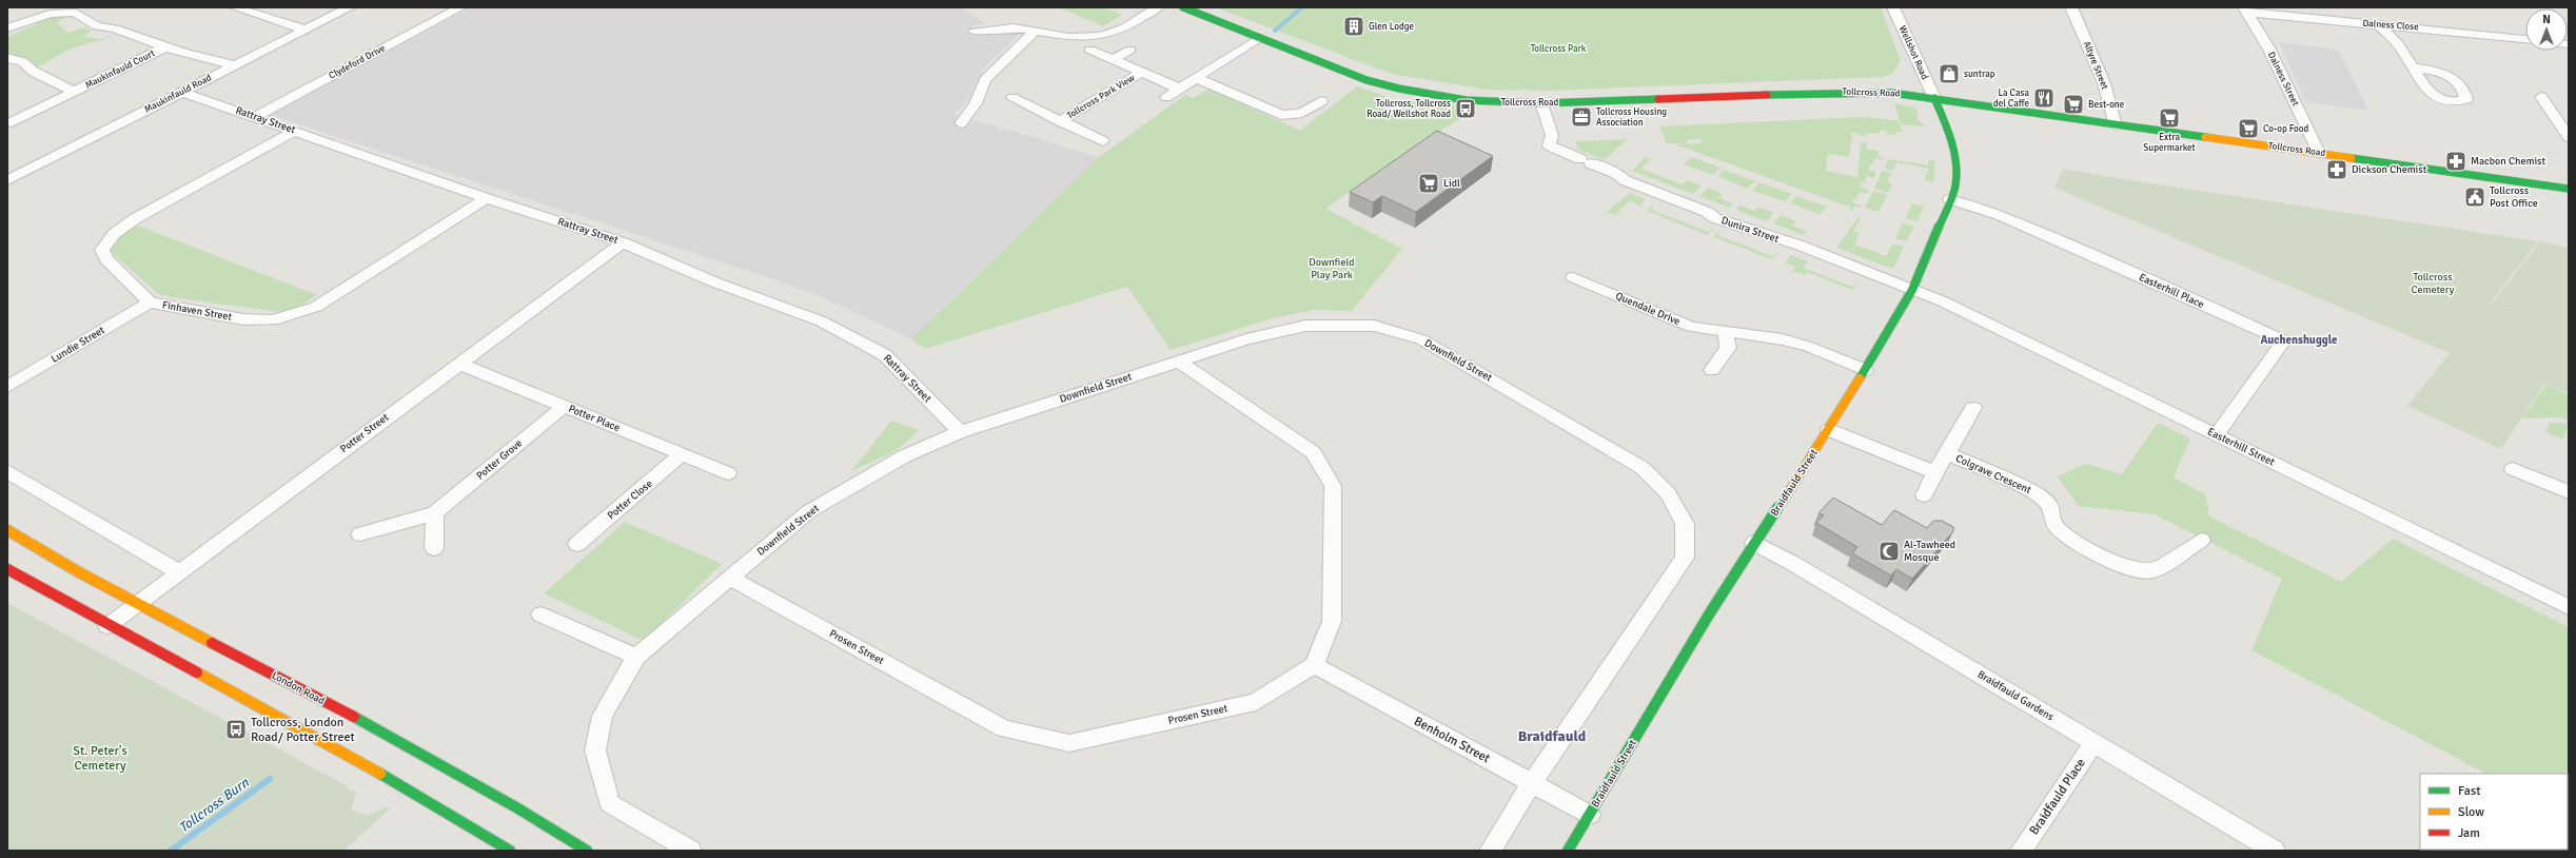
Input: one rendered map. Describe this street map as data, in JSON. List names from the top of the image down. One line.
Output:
{"streets":{"street":["Dalness Close","Wellshot Road","Clydeford Drive","Altyre Street","Maukinfauld Court","Dalness Street","Tollcross Road","Maukinfauld Road","Tollcross Park View","Rattray Street","Dunira Street","Easterhill Place","Quendale Drive","Finhaven Street","Lundie Street","Downfield Street","Potter Place","Potter Street","Easterhill Street","Potter Grove","Colgrave Crescent","Braidfauld Street","Potter Close","Prosen Street","London Road","Braidfauld Gardens","Benholm Street","Braidfauld Place"]},"crossings":[["Dalness Close","Dalness Street"],["Wellshot Road","Tollcross Road"],["Wellshot Road","Braidfauld Street"],["Clydeford Drive","Rattray Street"],["Altyre Street","Tollcross Road"],["Maukinfauld Court","Maukinfauld Road"],["Dalness Street","Tollcross Road"],["Tollcross Road","Dunira Street"],["Tollcross Road","Braidfauld Street"],["Maukinfauld Road","Rattray Street"],["Rattray Street","Finhaven Street"],["Rattray Street","Downfield Street"],["Rattray Street","Potter Street"],["Dunira Street","Easterhill Street"],["Dunira Street","Braidfauld Street"],["Easterhill Place","Easterhill Street"],["Easterhill Place","Braidfauld Street"],["Quendale Drive","Braidfauld Street"],["Finhaven Street","Lundie Street"],["Downfield Street","Prosen Street"],["Downfield Street","Benholm Street"],["Potter Place","Potter Street"],["Potter Place","Potter Grove"],["Potter Place","Potter Close"],["Potter Street","London Road"],["Easterhill Street","Braidfauld Street"],["Braidfauld Street","Braidfauld Gardens"],["Braidfauld Street","Benholm Street"],["Prosen Street","Benholm Street"],["Braidfauld Gardens","Braidfauld Place"]],"districts":["Auchenshuggle","Braidfauld"],"water":["Tollcross Burn"],"parks":["Tollcross Park","Downfield Play Park","Tollcross Cemetery","St. Peter's Cemetery"],"places":{"building":["Glen Lodge"],"shop":["suntrap"],"restaurant":["La Casa del Caffe"],"supermarket":["Best-one","Extra Supermarket","Co-op Food","Lidl"],"bus stop":["Tollcross, Tollcross Road/ Wellshot Road","Tollcross, London Road/ Potter Street"],"office":["Tollcross Housing Association"],"pharmacy":["Macbon Chemist","Dickson Chemist"],"public building":["Tollcross Post Office"],"mosque":["Al-Tawheed Mosque"]},"legend":["Fast","Slow","Jam"],"north":"top"}
